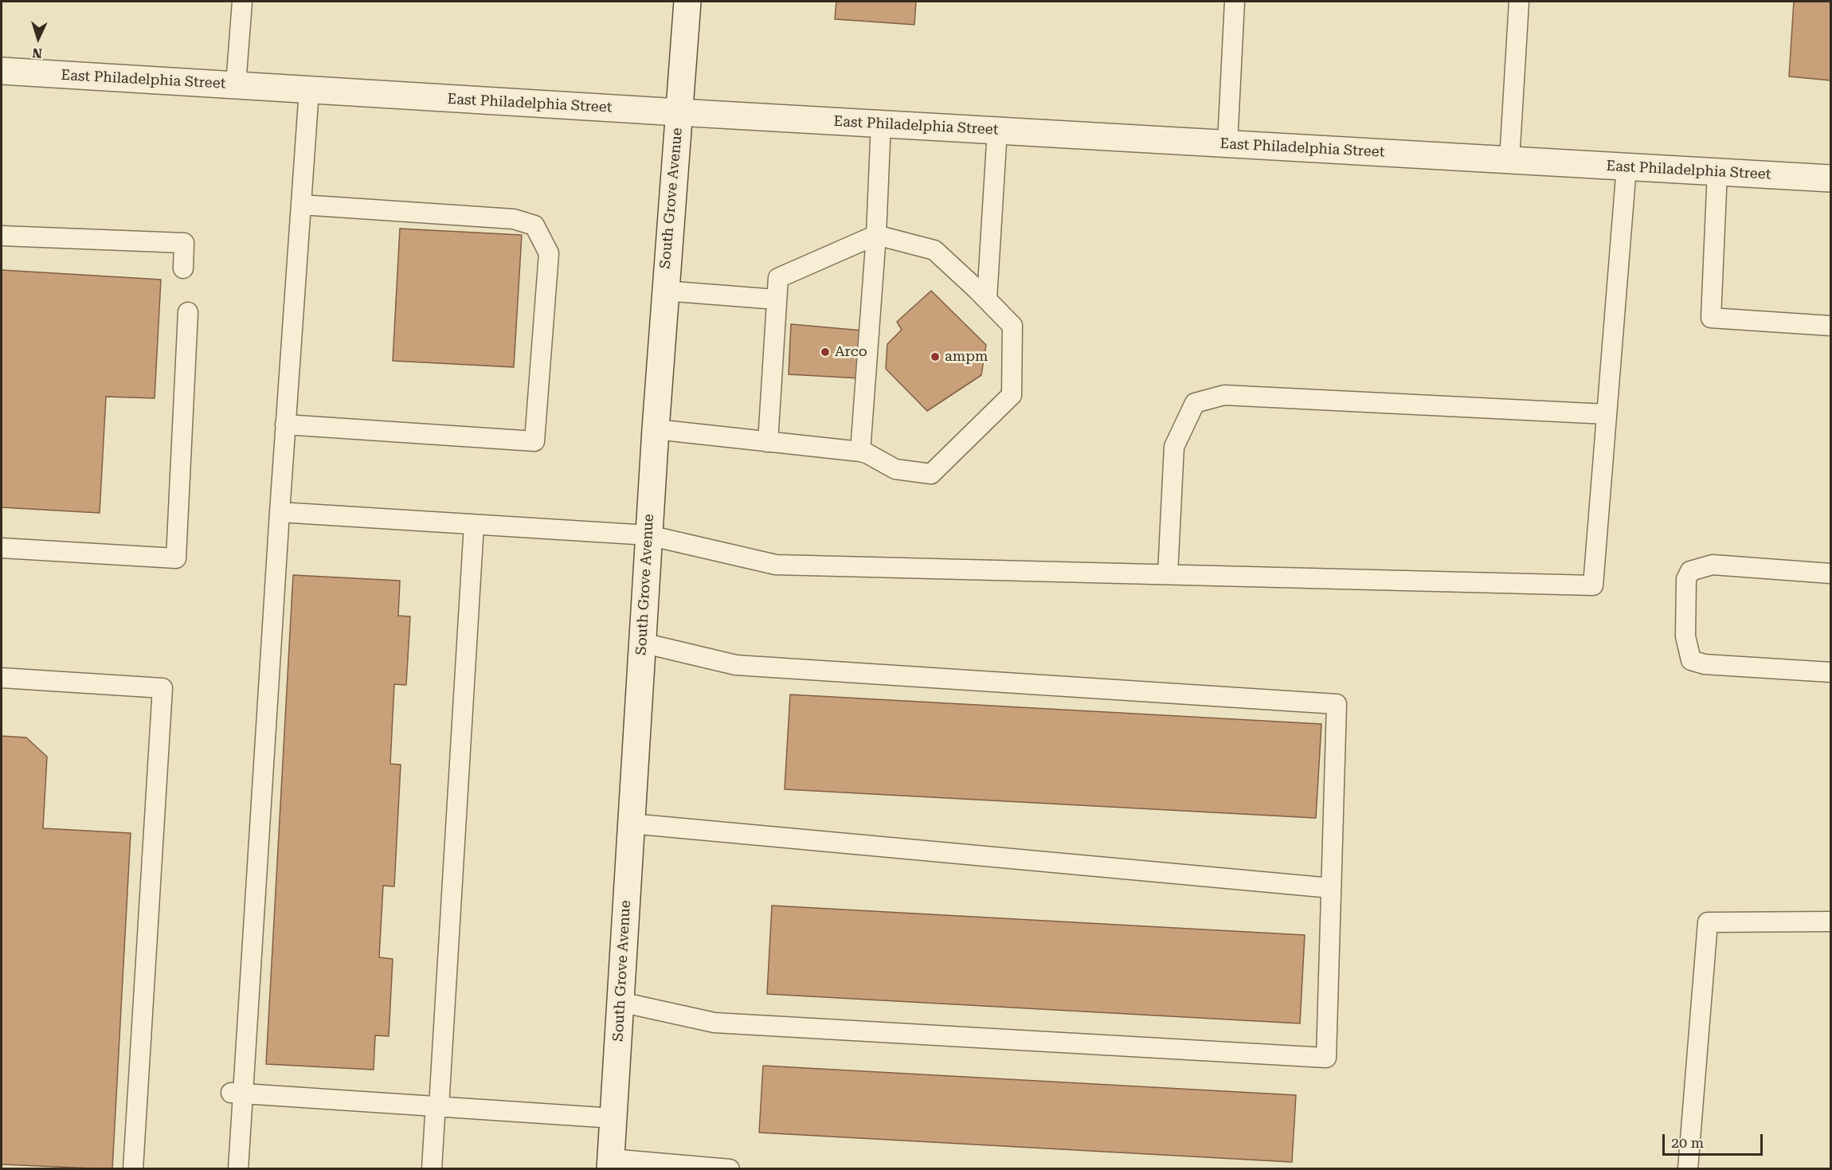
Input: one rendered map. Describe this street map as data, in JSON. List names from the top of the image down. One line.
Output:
{"streets":{"street":["East Philadelphia Street","South Grove Avenue"]},"crossings":[["East Philadelphia Street","South Grove Avenue"]],"places":["Arco","ampm"],"scale_bar":"20 m","north":"bottom"}
